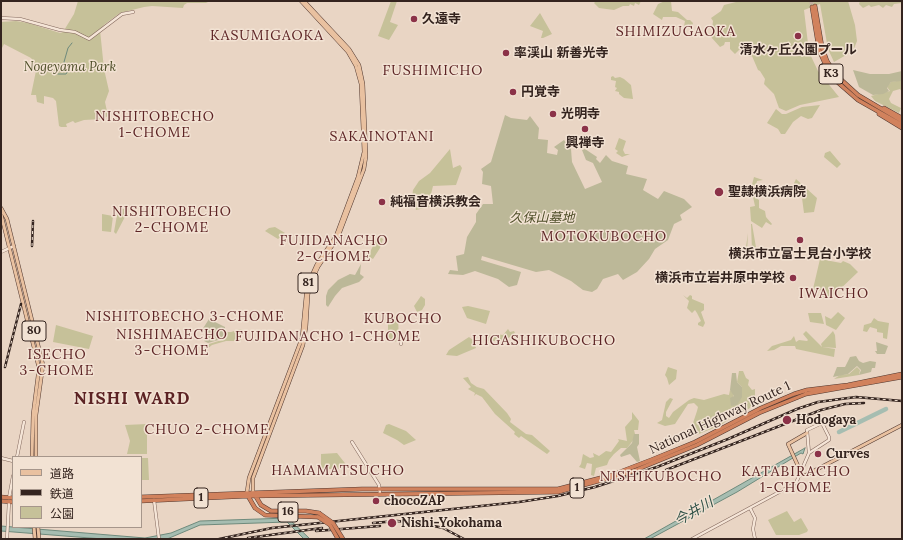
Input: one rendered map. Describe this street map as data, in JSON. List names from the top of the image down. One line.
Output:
{"streets":{"highway":["K3","National Highway Route 1","1","16"],"main road":["81","80"]},"crossings":[["81","National Highway Route 1"],["81","1"],["81","16"],["National Highway Route 1","1"],["National Highway Route 1","16"],["1","16"]],"districts":["SHIMIZUGAOKA","KASUMIGAOKA","FUSHIMICHO","NISHITOBECHO 1-CHOME","SAKAINOTANI","NISHITOBECHO 2-CHOME","MOTOKUBOCHO","FUJIDANACHO 2-CHOME","IWAICHO","NISHITOBECHO 3-CHOME","KUBOCHO","NISHIMAECHO 3-CHOME","FUJIDANACHO 1-CHOME","HIGASHIKUBOCHO","ISECHO 3-CHOME","NISHI WARD","CHUO 2-CHOME","HAMAMATSUCHO","KATABIRACHO 1-CHOME","NISHIKUBOCHO"],"water":["今井川"],"parks":["Nogeyama Park","久保山墓地"],"places":["久遠寺","清水ヶ丘公園プール","率渓山 新善光寺","円覚寺","光明寺","興禅寺","聖隷横浜病院","純福音横浜教会","横浜市立富士見台小学校","横浜市立岩井原中学校","Hodogaya","Curves","chocoZAP","Nishi-Yokohama"],"legend":["道路","鉄道","公園"]}
